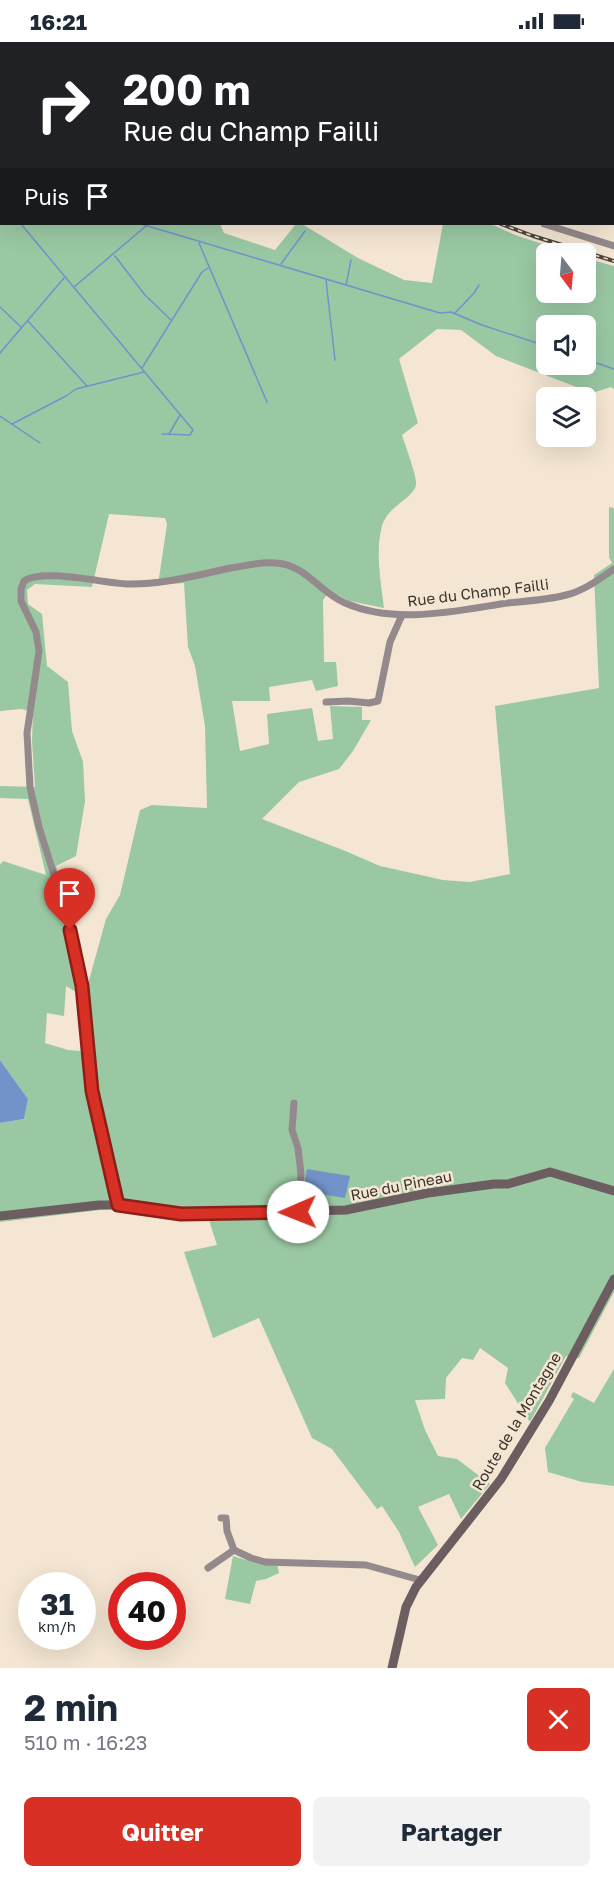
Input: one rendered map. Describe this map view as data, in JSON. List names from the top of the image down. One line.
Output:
{"streets":{"street":["Rue du Champ Failli","Rue du Pineau","Route de la Montagne"]},"crossings":[["Rue du Champ Failli","Rue du Pineau"]],"north":"bottom","page":{"status":"16:21","turn":["200 m","Rue du Champ Failli"],"then":"Puis","speed":"31 km/h","limit":"40","heading":["2 min","510 m · 16:23"],"buttons":["Quitter","Partager"]}}
